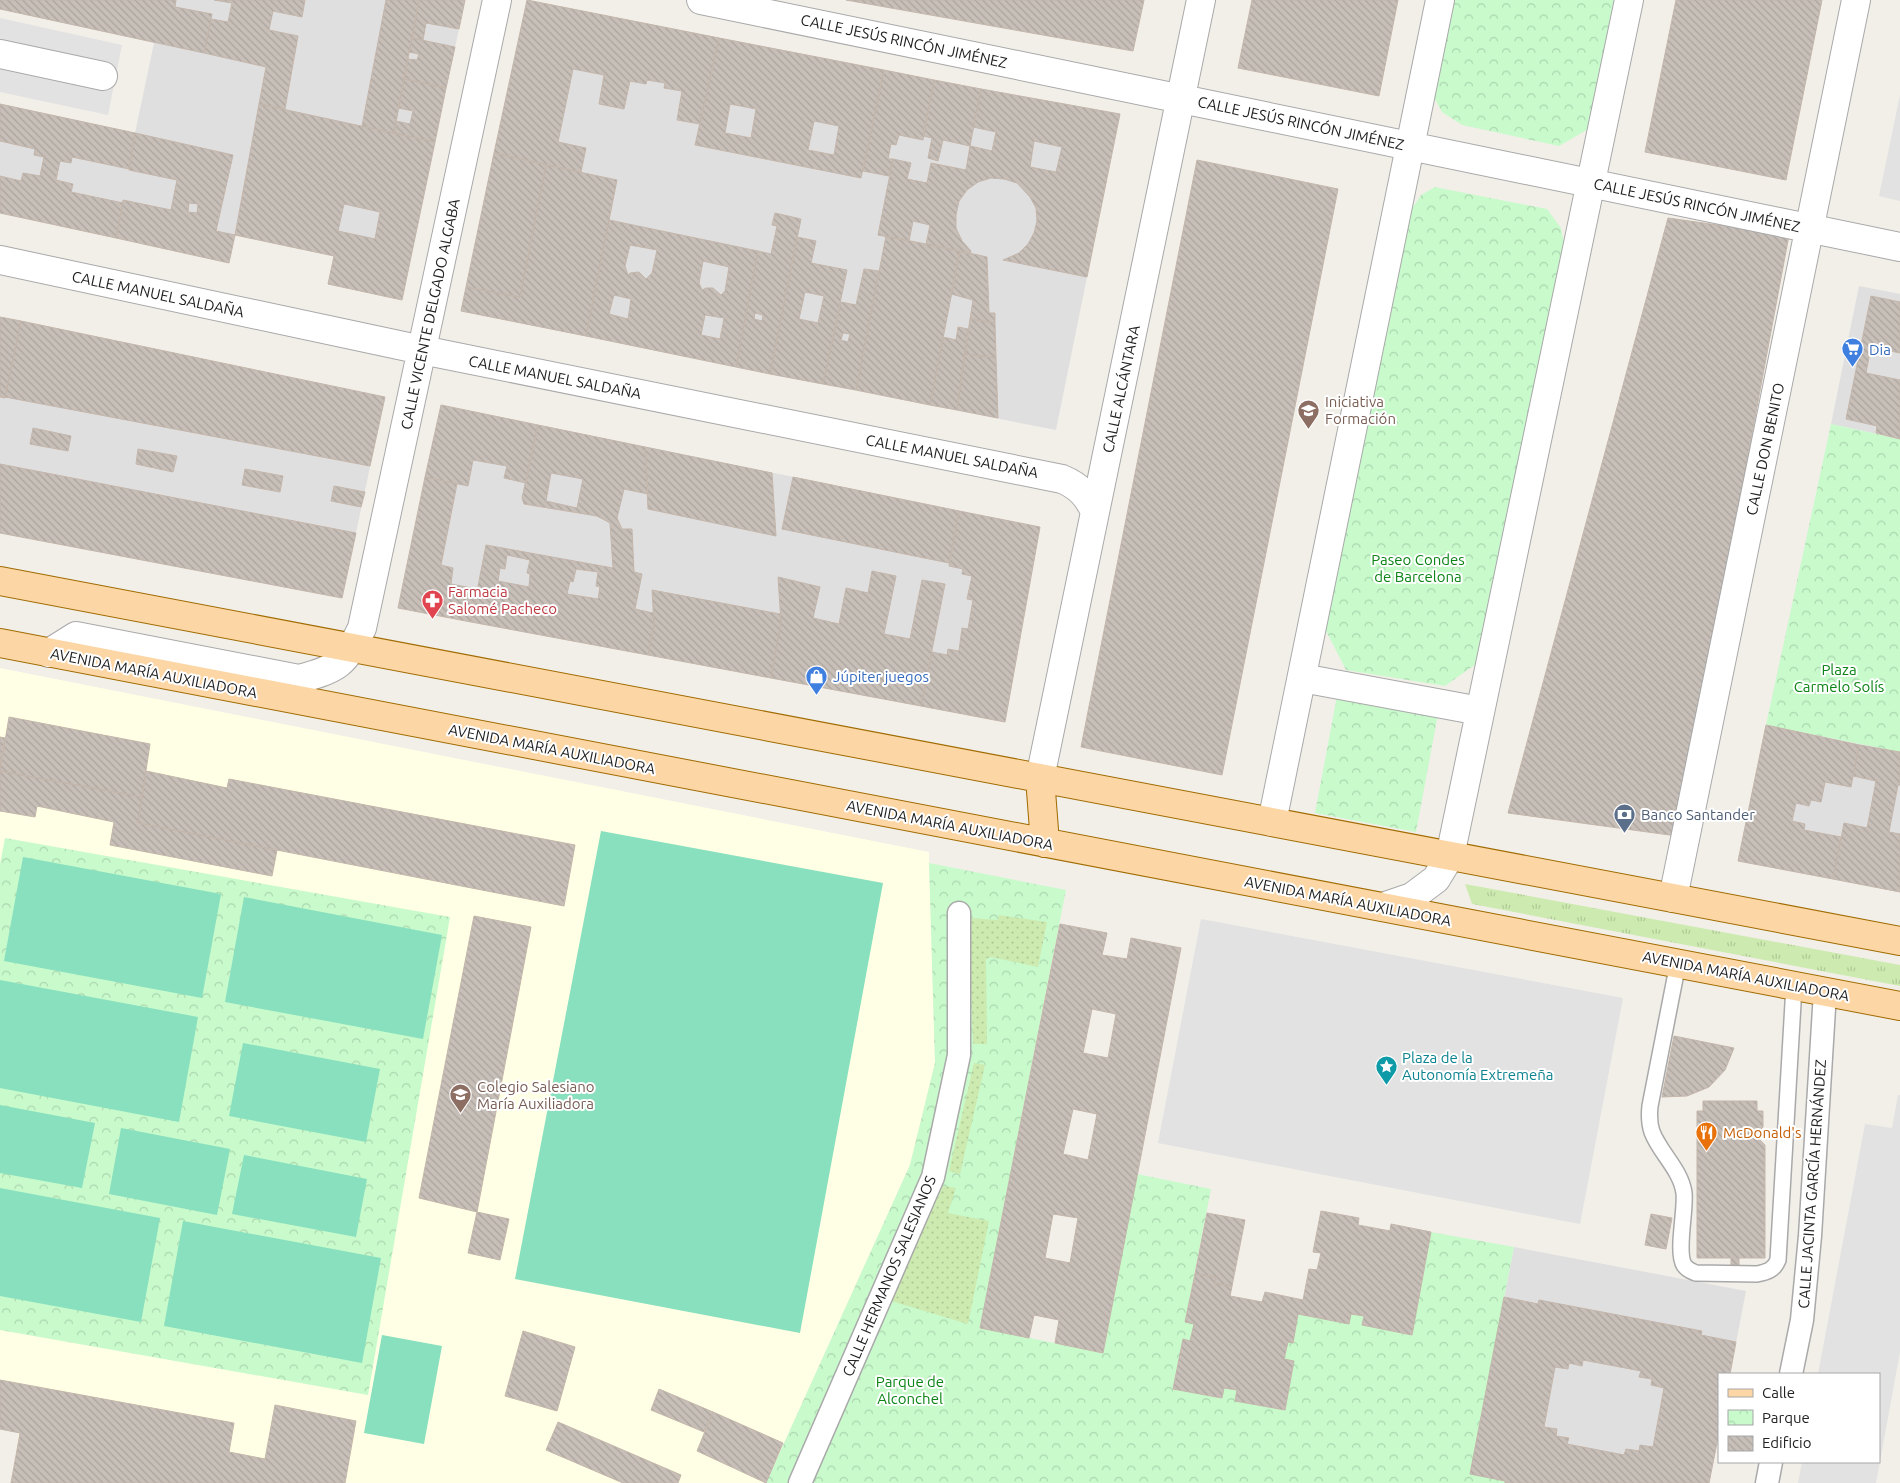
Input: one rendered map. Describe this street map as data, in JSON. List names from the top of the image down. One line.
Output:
{"streets":{"main road":["AVENIDA MARÍA AUXILIADORA"],"street":["CALLE JESÚS RINCÓN JIMÉNEZ","CALLE MANUEL SALDAÑA","CALLE VICENTE DELGADO ALGABA","CALLE ALCÁNTARA","CALLE DON BENITO","CALLE JACINTA GARCÍA HERNÁNDEZ","CALLE HERMANOS SALESIANOS"]},"crossings":[["CALLE JESÚS RINCÓN JIMÉNEZ","CALLE ALCÁNTARA"],["CALLE JESÚS RINCÓN JIMÉNEZ","CALLE DON BENITO"],["CALLE MANUEL SALDAÑA","CALLE VICENTE DELGADO ALGABA"],["CALLE MANUEL SALDAÑA","CALLE ALCÁNTARA"],["AVENIDA MARÍA AUXILIADORA","CALLE JACINTA GARCÍA HERNÁNDEZ"]],"parks":["Paseo Condes de Barcelona","Plaza Carmelo Solís","Parque de Alconchel"],"places":{"supermarket":["Dia"],"school or university":["Iniciativa Formación","Colegio Salesiano María Auxiliadora"],"pharmacy":["Farmacia Salomé Pacheco"],"shop":["Júpiter juegos"],"bank":["Banco Santander"],"place":["Plaza de la Autonomía Extremeña"],"restaurant":["McDonald's"]},"legend":["Calle","Parque","Edificio"]}
